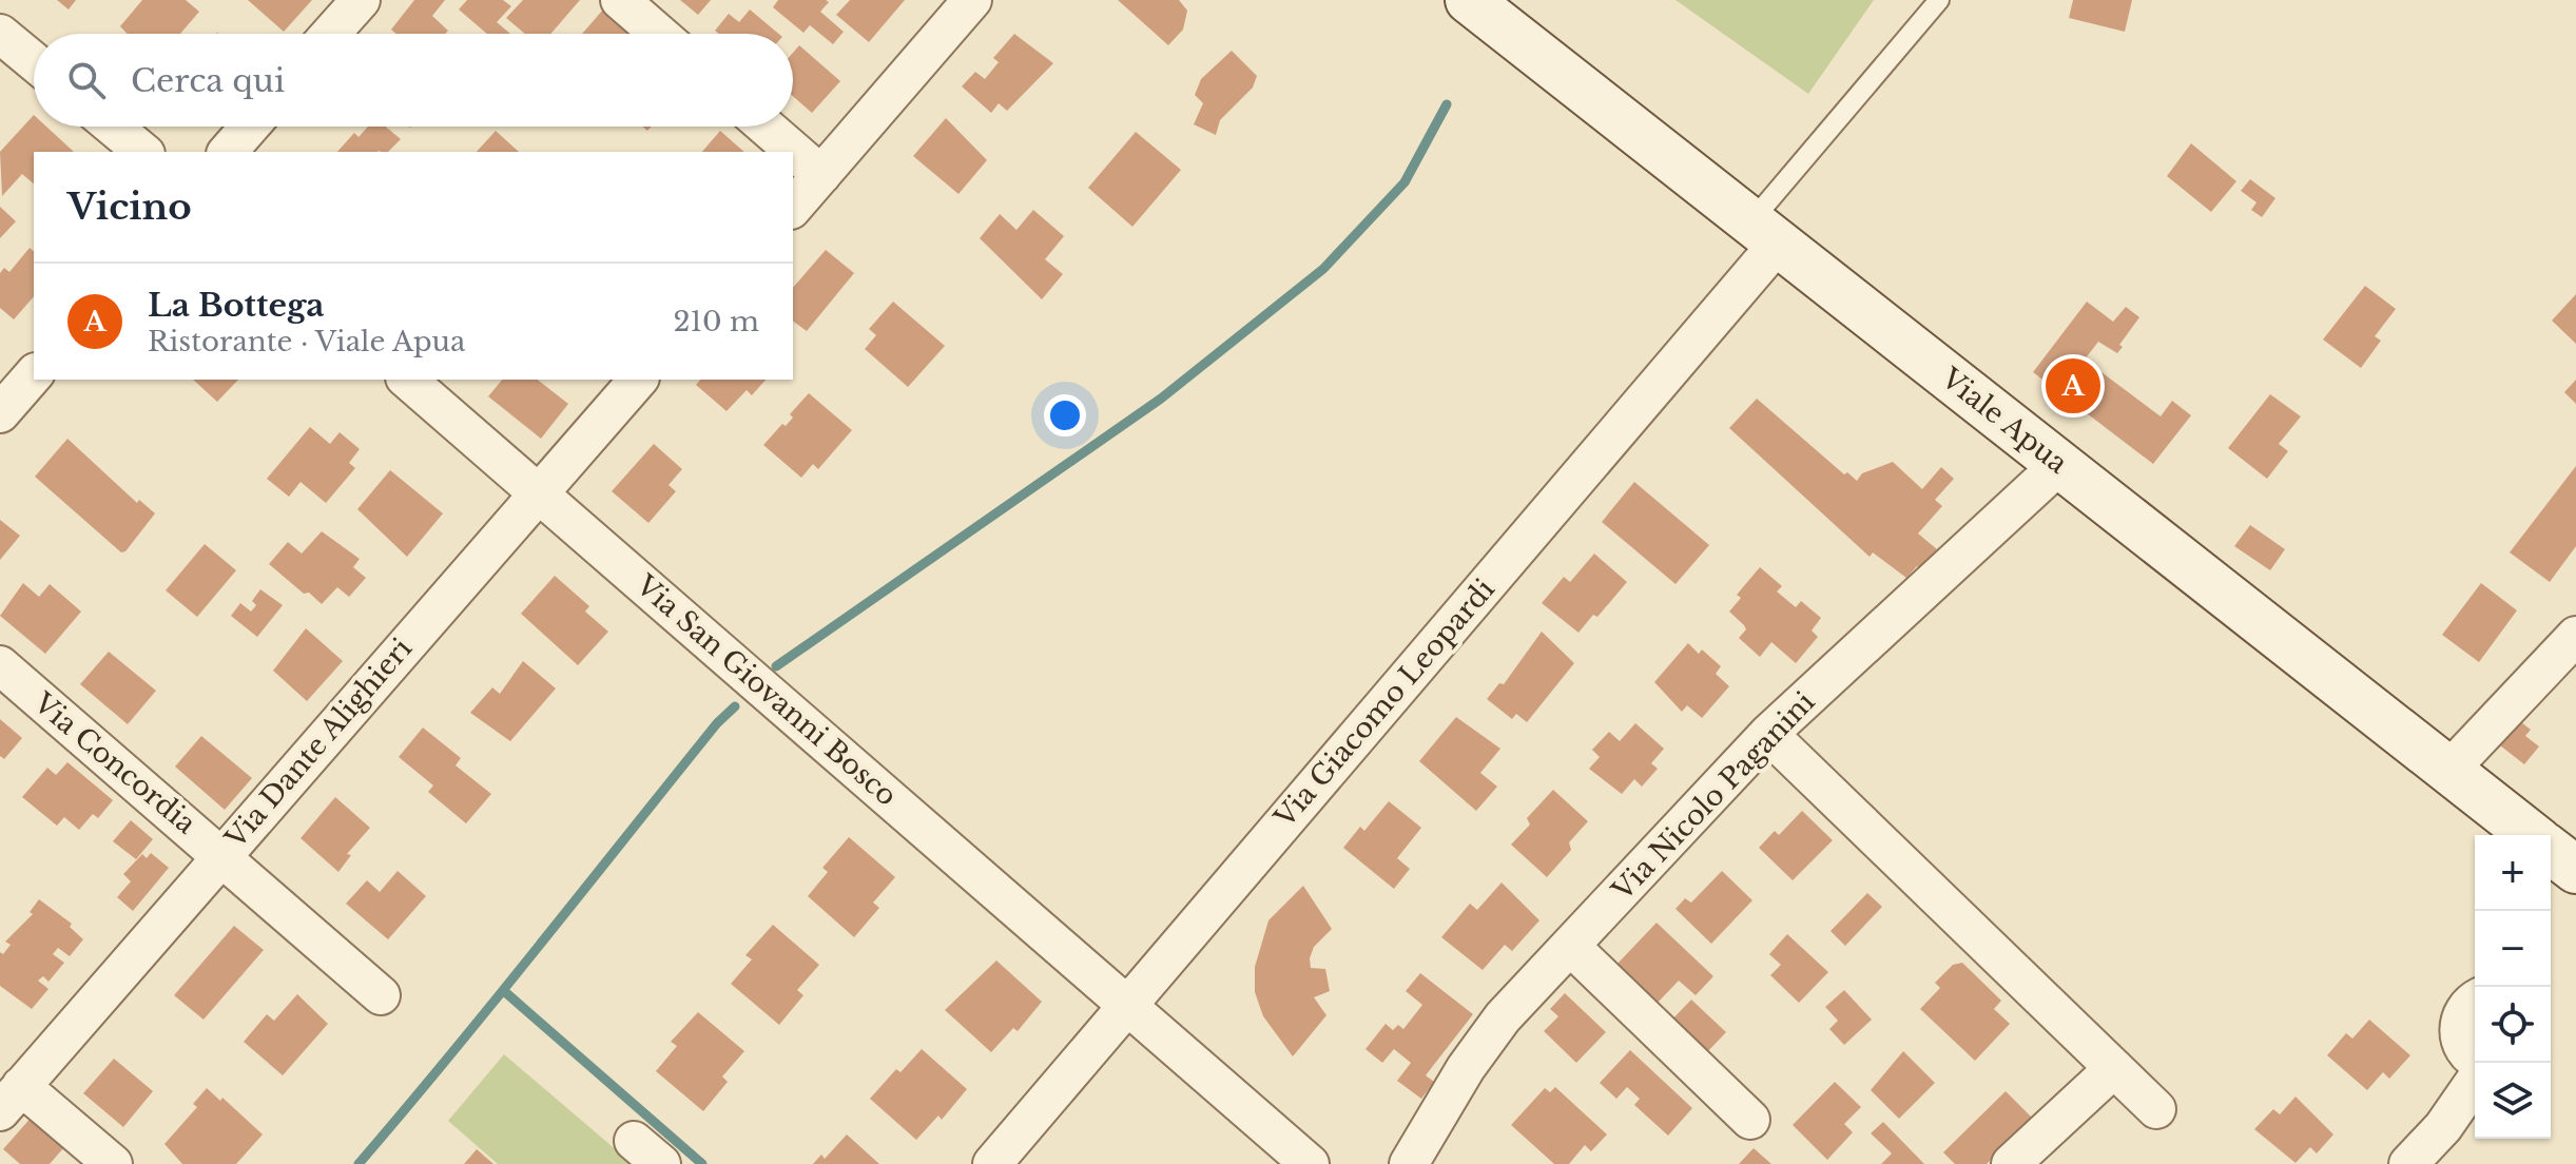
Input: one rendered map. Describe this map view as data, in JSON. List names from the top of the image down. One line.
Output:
{"streets":{"street":["Viale Apua","Via San Giovanni Bosco","Via Giacomo Leopardi","Via Dante Alighieri","Via Concordia","Via Nicolo Paganini"]},"crossings":[["Viale Apua","Via Giacomo Leopardi"],["Viale Apua","Via Nicolo Paganini"],["Via San Giovanni Bosco","Via Giacomo Leopardi"],["Via San Giovanni Bosco","Via Dante Alighieri"],["Via Dante Alighieri","Via Concordia"]],"page":{"search":"Cerca qui","heading":"Vicino","list":[{"mark":"A","name":"La Bottega","note":"Ristorante · Viale Apua","value":"210 m"}],"pins":"A","map_buttons":["+","−"]}}
